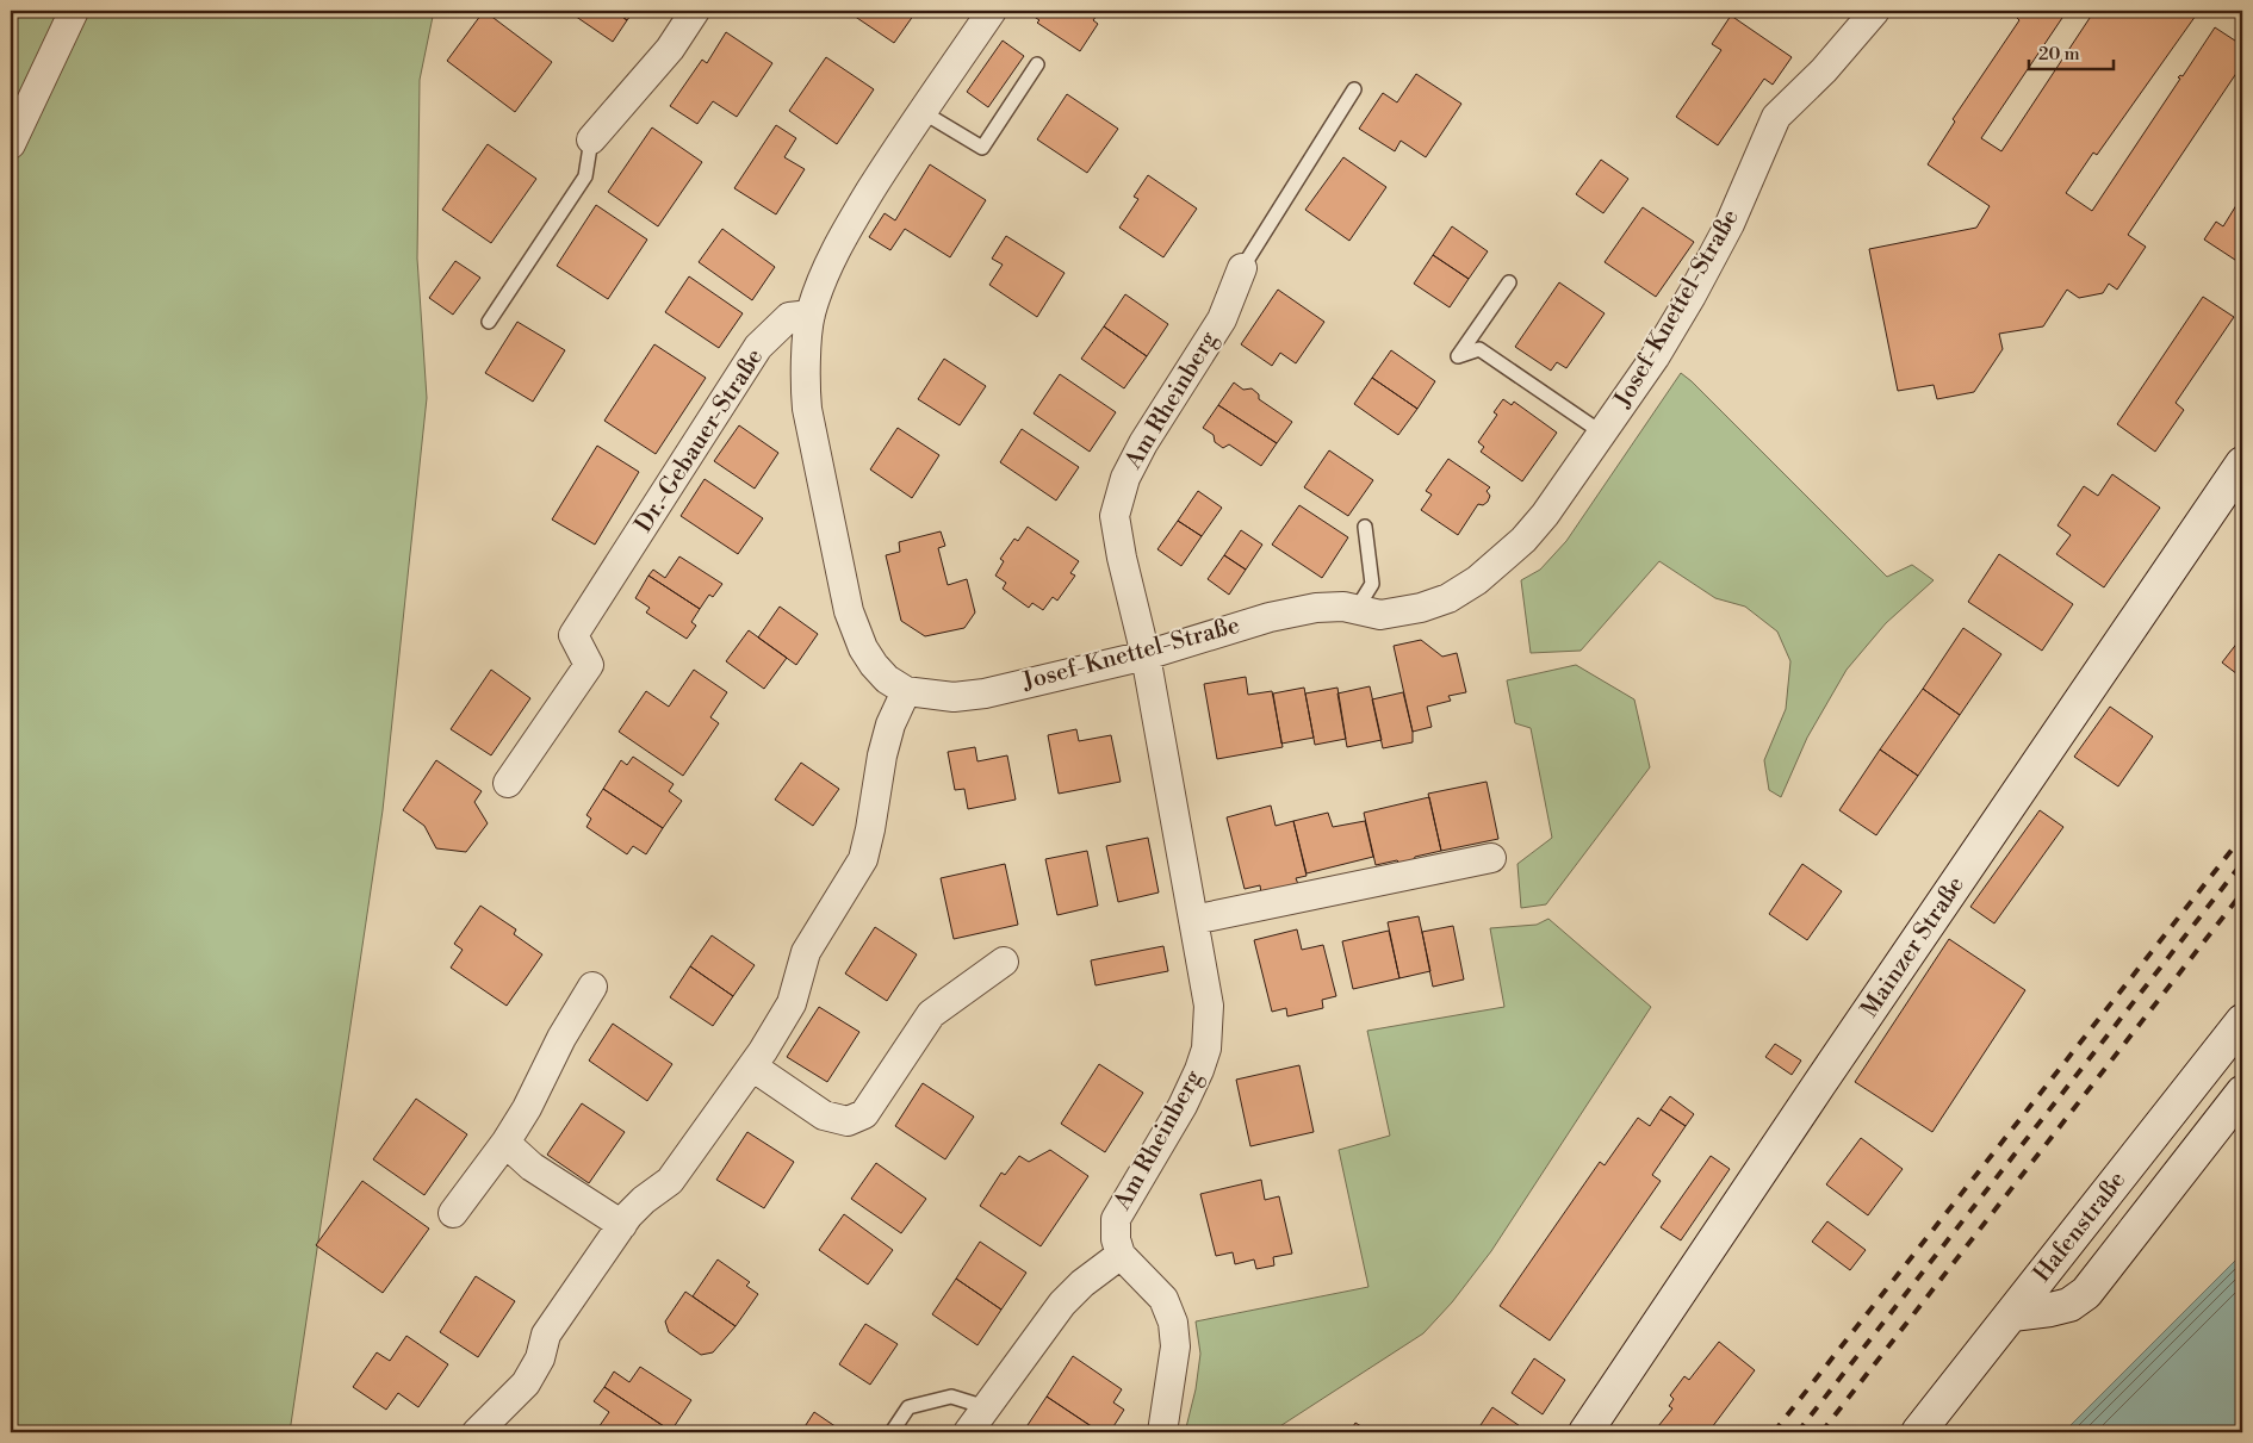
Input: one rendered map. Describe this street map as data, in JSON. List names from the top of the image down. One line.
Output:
{"streets":{"main road":["Mainzer Straße","Hafenstraße"],"street":["Josef-Knettel-Straße","Am Rheinberg","Dr.-Gebauer-Straße"]},"crossings":[["Josef-Knettel-Straße","Am Rheinberg"],["Josef-Knettel-Straße","Dr.-Gebauer-Straße"]],"scale_bar":"20 m"}
